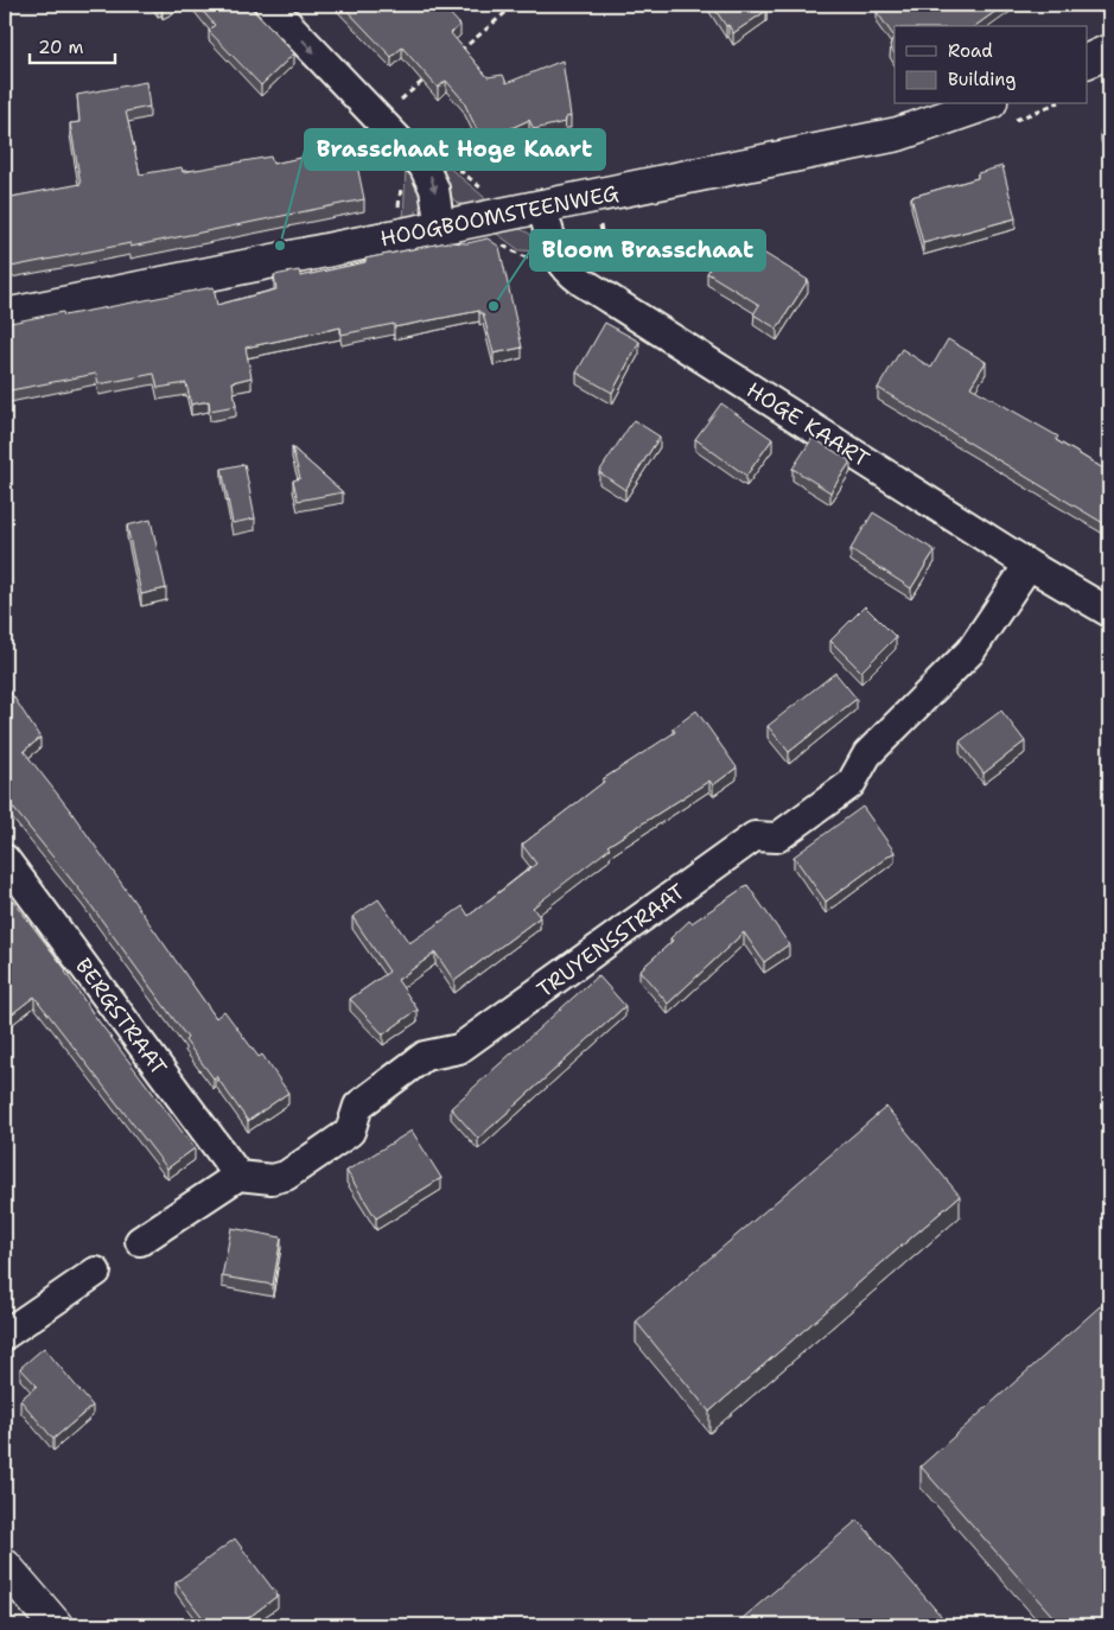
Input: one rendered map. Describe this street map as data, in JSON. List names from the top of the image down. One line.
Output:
{"streets":{"street":["HOOGBOOMSTEENWEG","HOGE KAART","TRUYENSSTRAAT","BERGSTRAAT"]},"crossings":[["HOOGBOOMSTEENWEG","HOGE KAART"],["HOGE KAART","TRUYENSSTRAAT"],["TRUYENSSTRAAT","BERGSTRAAT"]],"places":["Brasschaat Hoge Kaart","Bloom Brasschaat"],"legend":["Road","Building"],"scale_bar":"20 m"}
